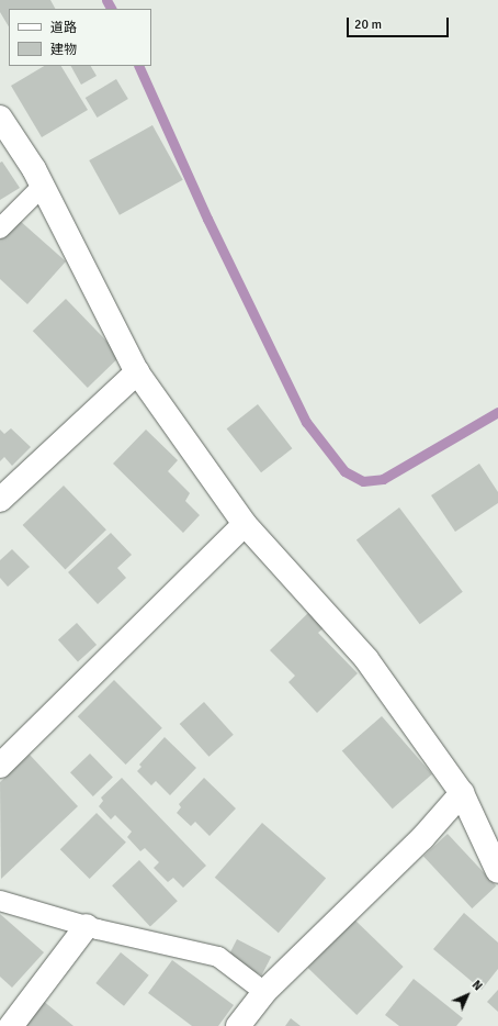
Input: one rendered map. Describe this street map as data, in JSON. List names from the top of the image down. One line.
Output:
{"legend":["道路","建物"],"scale_bar":"20 m","north":"top right"}
